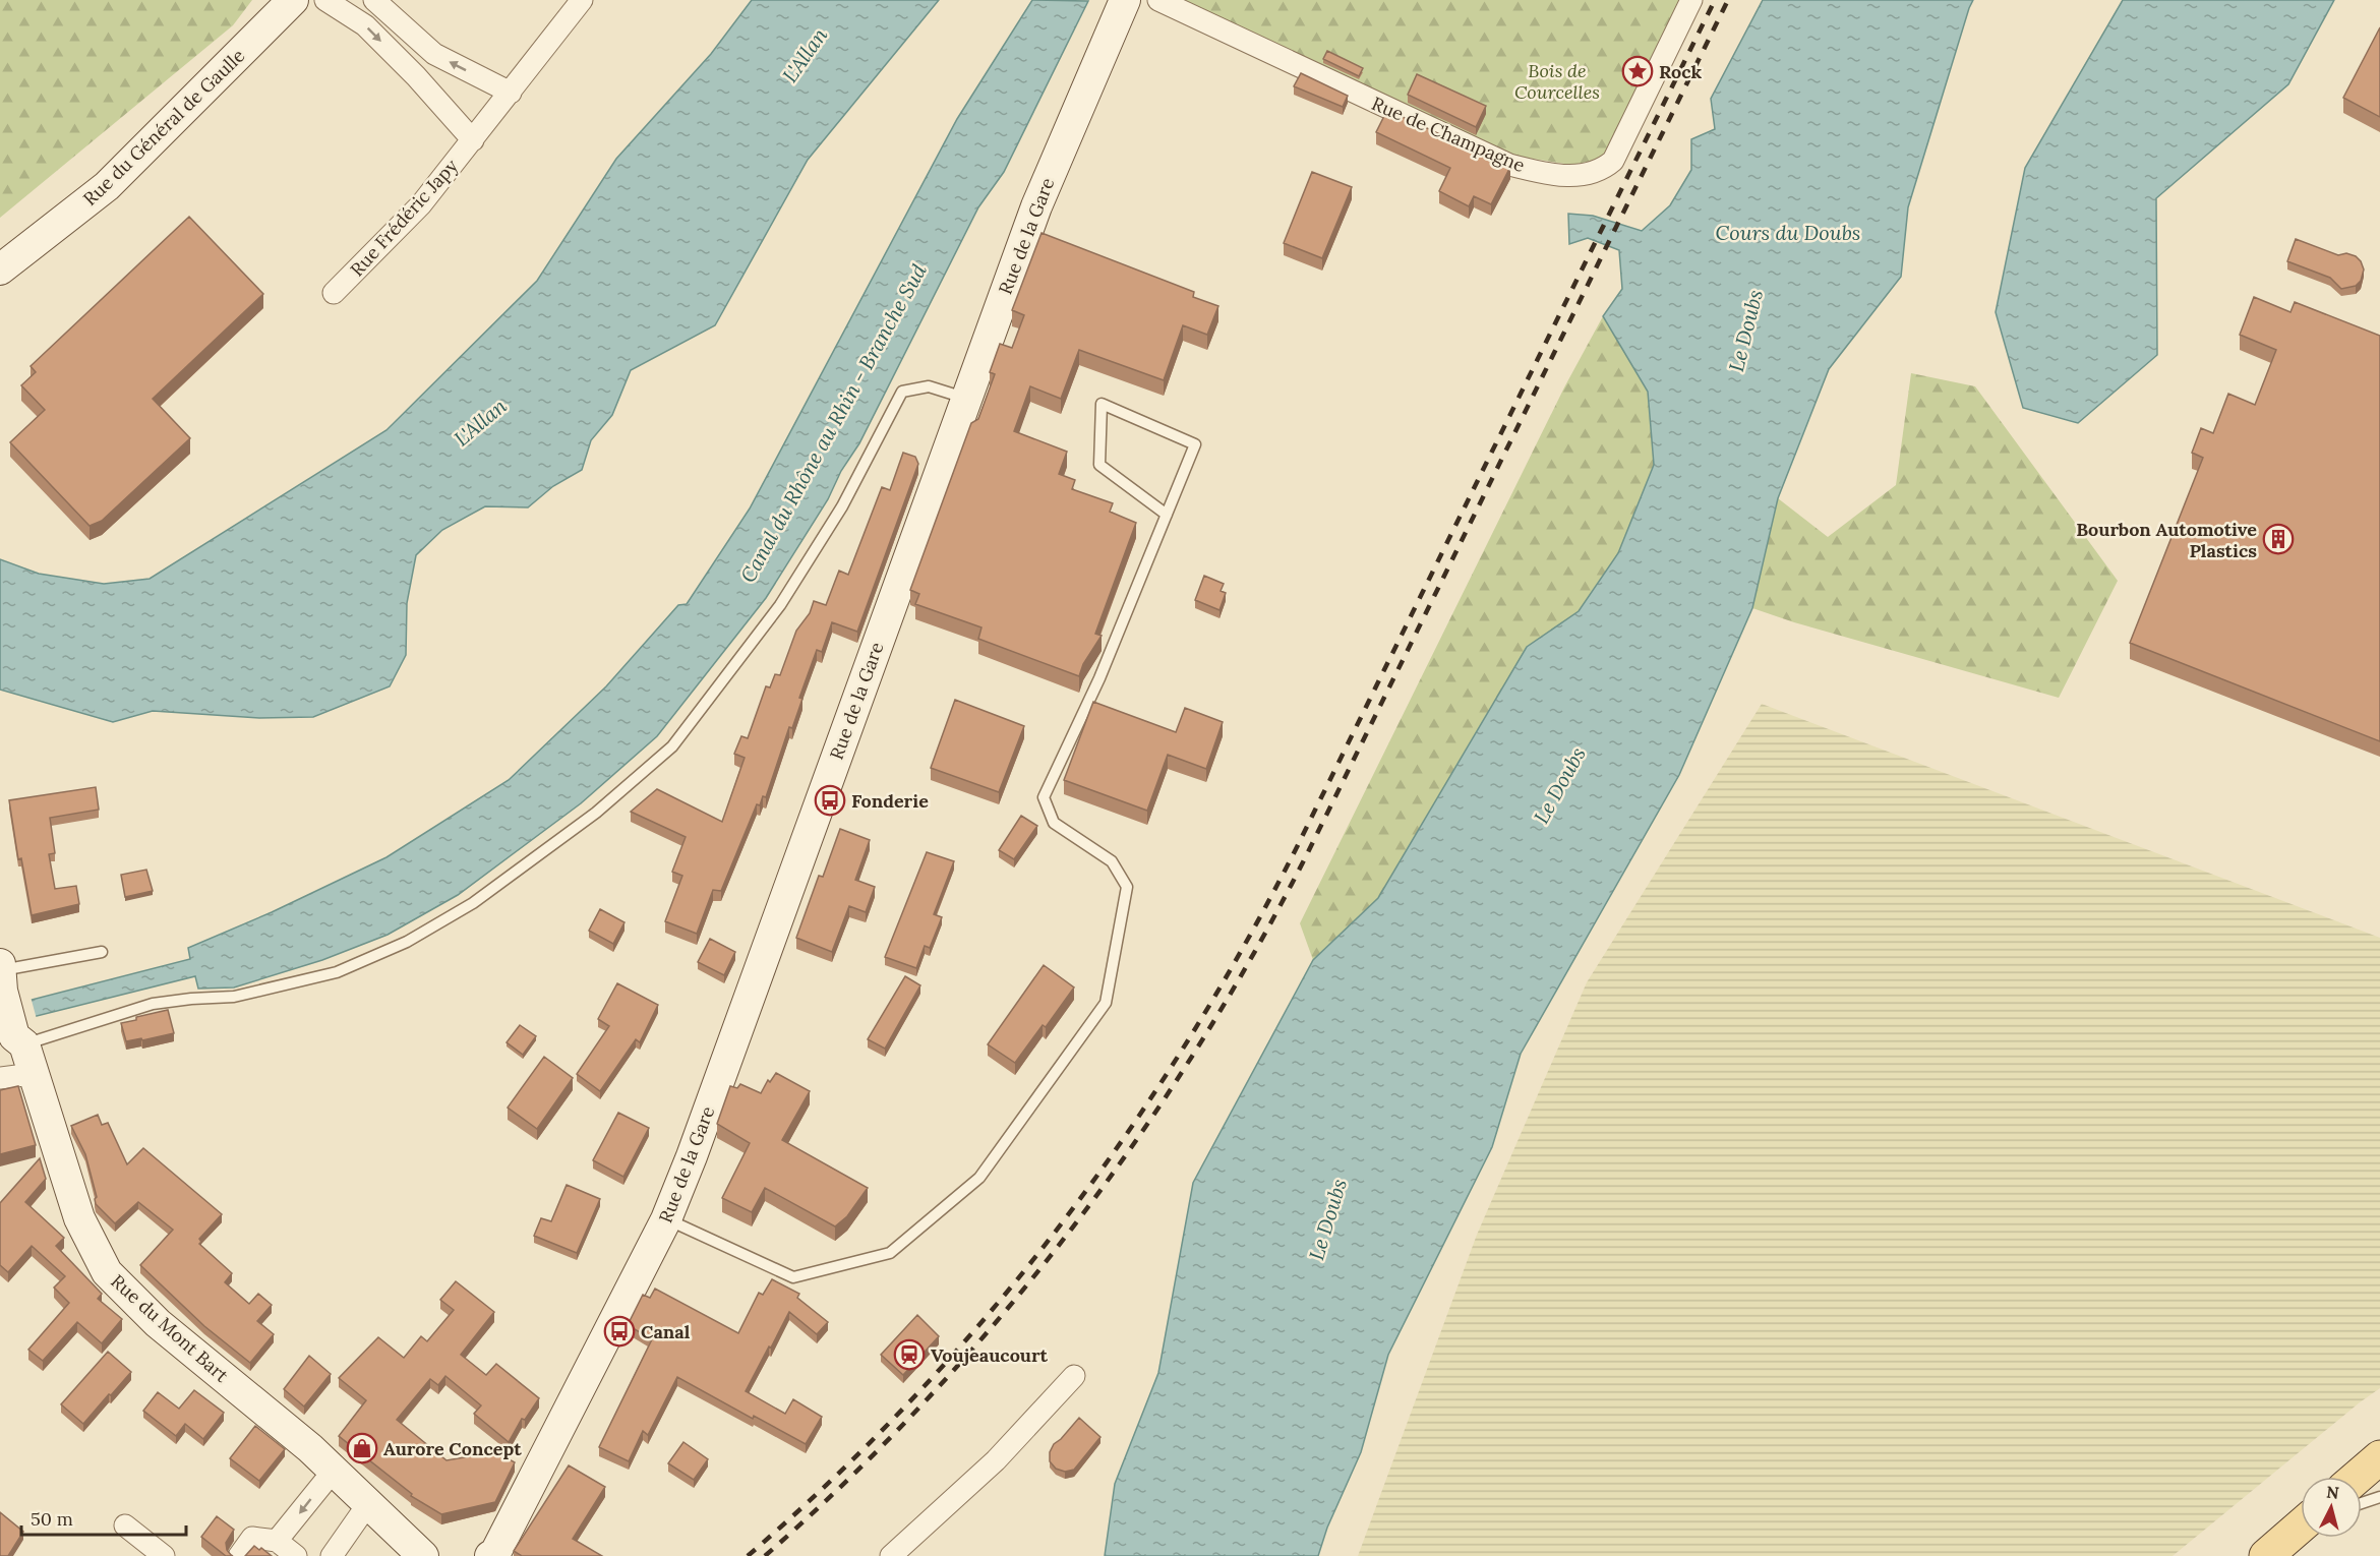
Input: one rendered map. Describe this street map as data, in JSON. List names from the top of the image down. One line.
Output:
{"streets":{"main road":["Rue du Général de Gaulle","Rue de la Gare","Rue du Mont Bart"],"street":["Rue de Champagne","Rue Frédéric Japy"]},"water":["L'Allan","Cours du Doubs","Le Doubs","Canal du Rhône au Rhin - Branche Sud"],"parks":["Bois de Courcelles"],"places":{"place":["Rock"],"building":["Bourbon Automotive Plastics"],"bus stop":["Fonderie","Canal"],"station":["Voujeaucourt"],"shop":["Aurore Concept"]},"scale_bar":"50 m","north":"top"}
